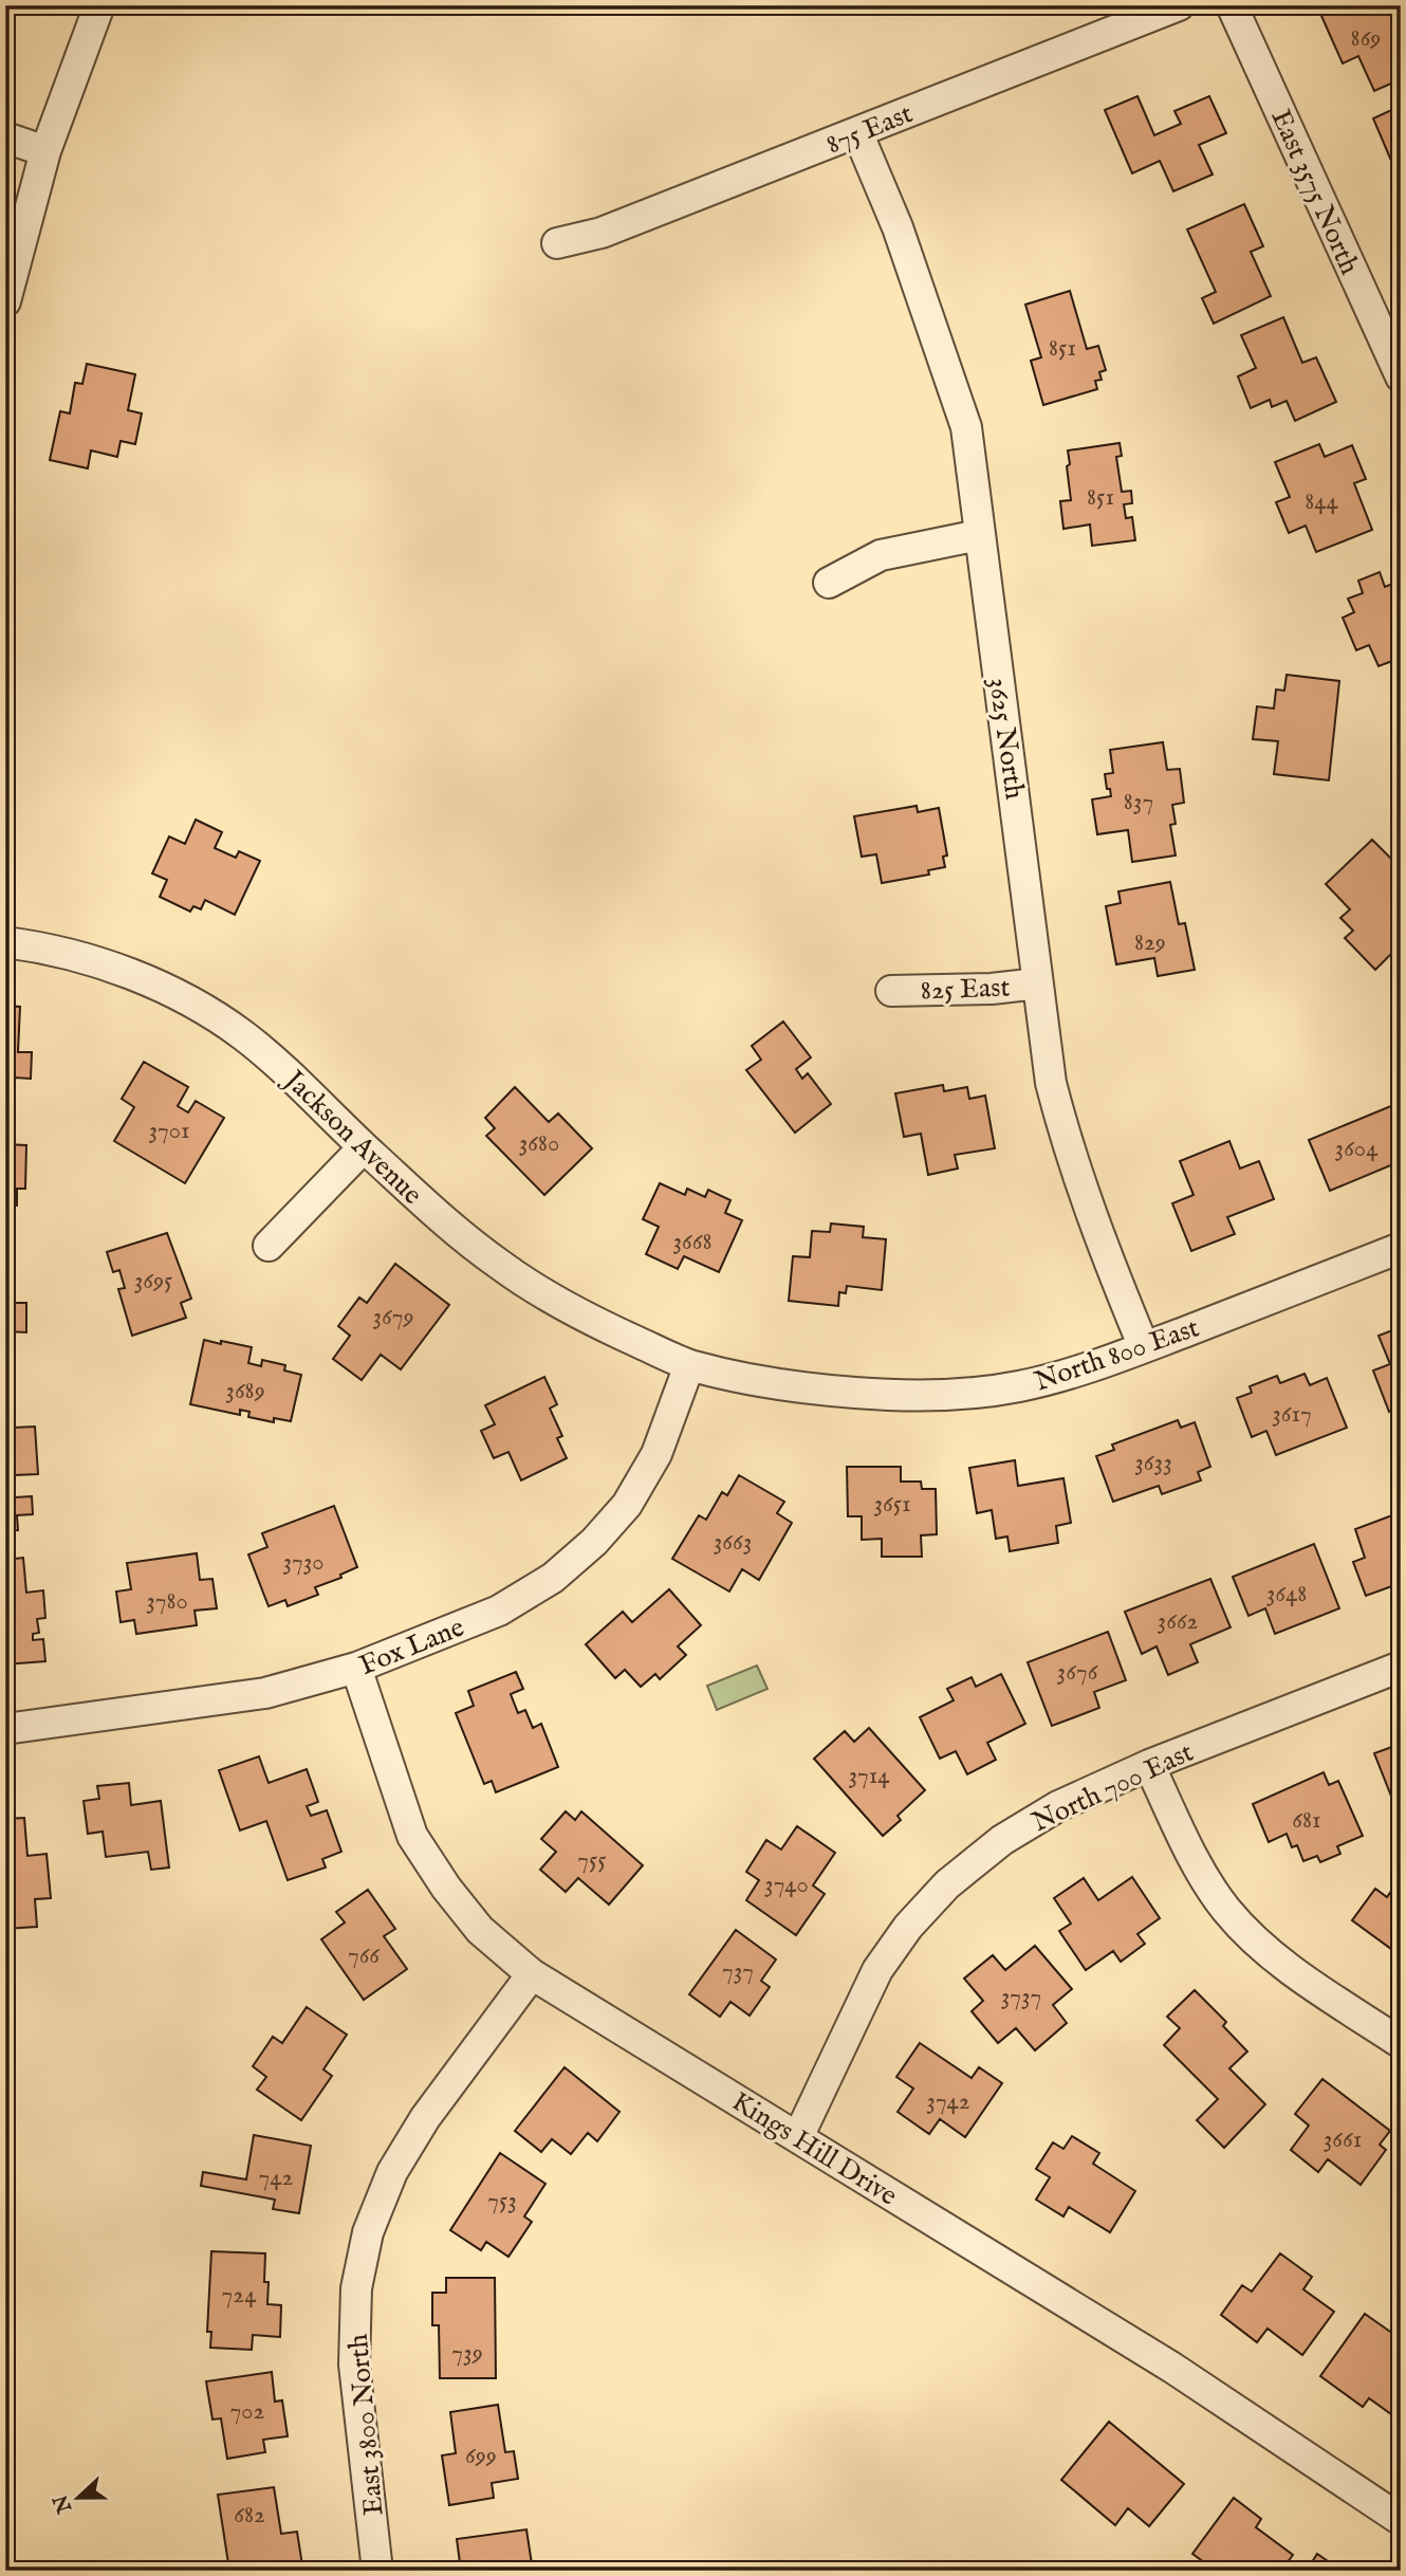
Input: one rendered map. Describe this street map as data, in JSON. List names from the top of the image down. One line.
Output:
{"streets":{"street":["875 East","East 3575 North","3625 North","825 East","Jackson Avenue","North 800 East","Fox Lane","North 700 East","Kings Hill Drive","East 3800 North"]},"crossings":[["875 East","3625 North"],["3625 North","825 East"],["3625 North","North 800 East"],["Jackson Avenue","North 800 East"],["Jackson Avenue","Fox Lane"],["North 800 East","Fox Lane"],["Fox Lane","Kings Hill Drive"],["North 700 East","Kings Hill Drive"],["Kings Hill Drive","East 3800 North"]],"house_numbers":["869","851","851","844","837","829","3701","3680","3604","3668","3695","3679","3689","3617","3633","3651","3663","3730","3648","3780","3662","3676","3714","681","755","3740","766","737","3737","3742","3661","742","753","724","739","702","699","682"],"north":"left"}
